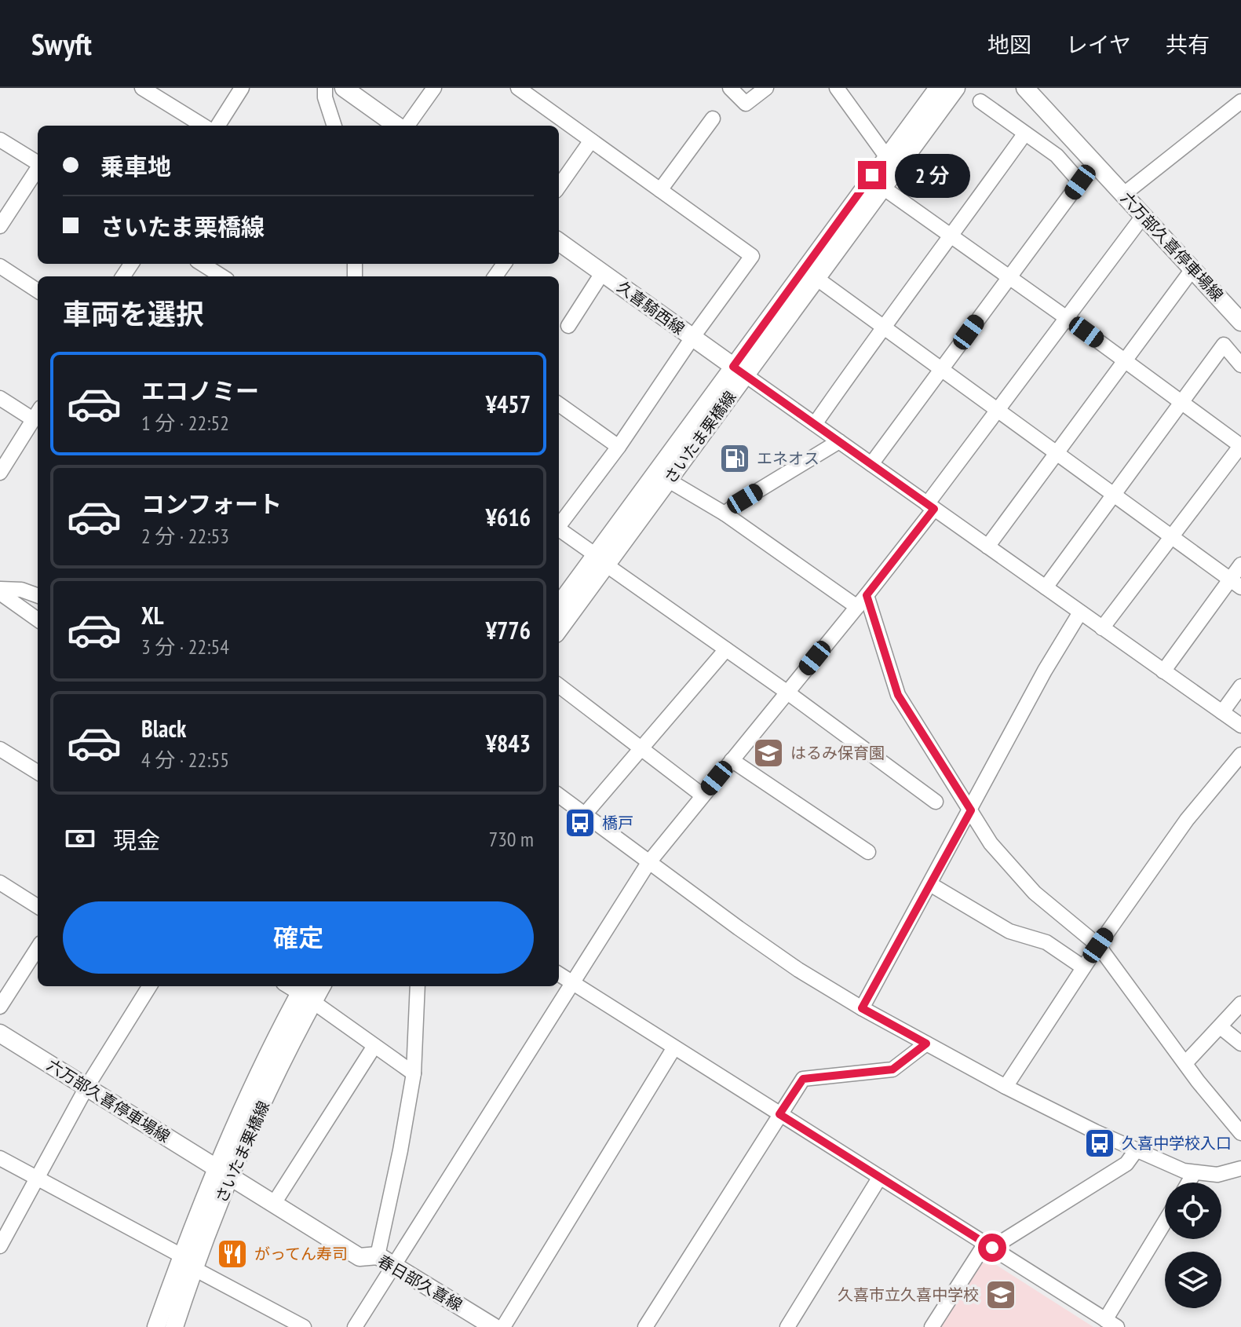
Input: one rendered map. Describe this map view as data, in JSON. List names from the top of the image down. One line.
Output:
{"streets":{"main road":["六万部久喜停車場線","久喜騎西線","さいたま栗橋線","春日部久喜線"]},"crossings":[["六万部久喜停車場線","さいたま栗橋線"],["六万部久喜停車場線","春日部久喜線"],["久喜騎西線","さいたま栗橋線"],["さいたま栗橋線","春日部久喜線"]],"places":{"fuel station":["エネオス"],"school or university":["はるみ保育園","久喜市立久喜中学校"],"bus stop":["橋戸","久喜中学校入口"],"restaurant":["がってん寿司"]},"page":{"header":"Swyft","nav":["地図","レイヤ","共有"],"banner":["乗車地","さいたま栗橋線"],"bubble":"2 分","heading":"車両を選択","list":[{"name":"エコノミー","note":"1 分 · 22:52","value":"¥457"},{"name":"コンフォート","note":"2 分 · 22:53","value":"¥616"},{"name":"XL","note":"3 分 · 22:54","value":"¥776"},{"name":"Black","note":"4 分 · 22:55","value":"¥843"}],"pay":["現金","730 m"],"buttons":"確定"}}
